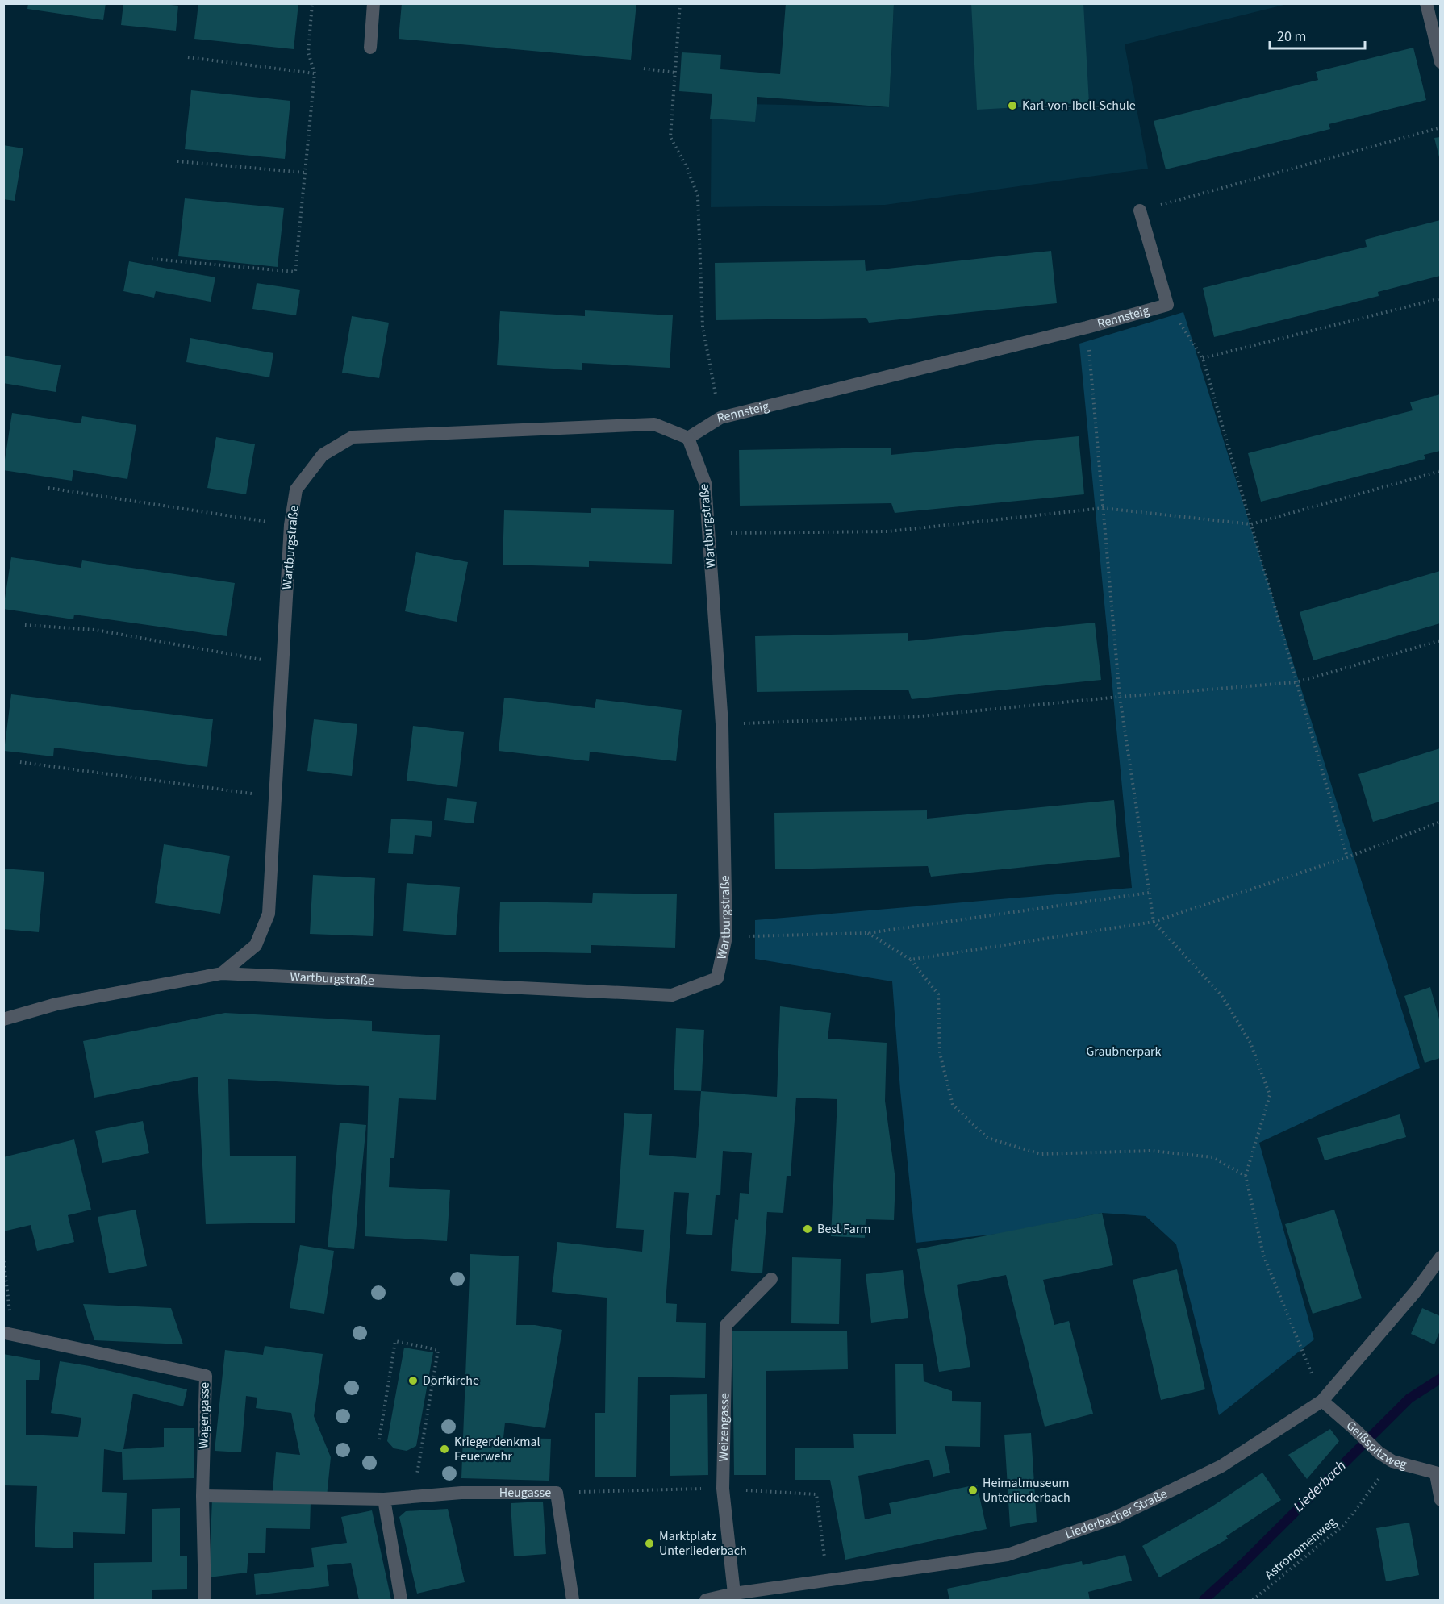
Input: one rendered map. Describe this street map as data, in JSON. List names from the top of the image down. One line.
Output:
{"streets":{"street":["Rennsteig","Wartburgstraße","Wagengasse","Weizengasse","Geißspitzweg","Heugasse","Liederbacher Straße"],"path":["Astronomenweg"]},"crossings":[["Rennsteig","Wartburgstraße"],["Wagengasse","Heugasse"],["Weizengasse","Liederbacher Straße"],["Geißspitzweg","Liederbacher Straße"],["Geißspitzweg","Astronomenweg"]],"water":["Liederbach"],"parks":["Graubnerpark"],"places":["Karl-von-Ibell-Schule","Best Farm","Dorfkirche","Kriegerdenkmal Feuerwehr","Heimatmuseum Unterliederbach","Marktplatz Unterliederbach"],"scale_bar":"20 m"}
